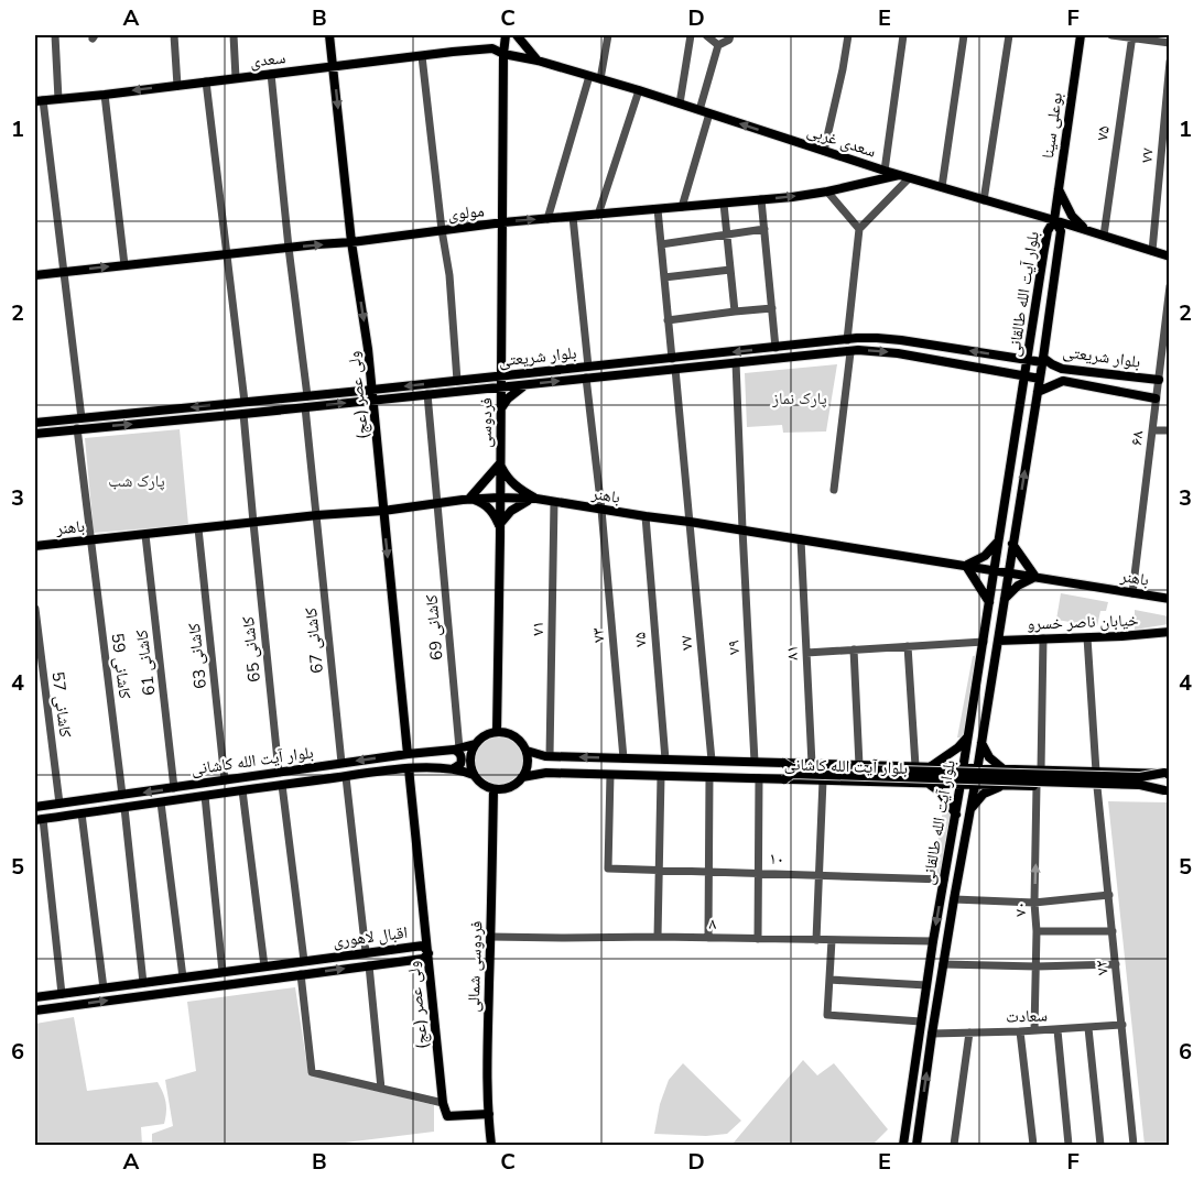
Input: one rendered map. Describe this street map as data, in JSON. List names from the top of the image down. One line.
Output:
{"streets":{"main road":["سعدی","بوعلی سینا","سعدی غربی","مولوی","بلوار آیت الله طالقانی","بلوار شریعتی","ولی عصر (عج)","فردوسی","باهنر","خیابان ناصر خسرو","بلوار آیت الله کاشانی","اقبال لاهوری","فردوسی شمالی"],"street":["۷۵","۷۷","۶۸","کاشانی 69","۷۱","۷۳","کاشانی 67","۷۹","کاشانی 65","۸۱","کاشانی 63","کاشانی 61","کاشانی 59","کاشانی 57","۱۰","۷۰","۸","۷۲","سعادت"]},"crossings":[["سعدی","سعدی غربی"],["سعدی","ولی عصر (عج)"],["سعدی","فردوسی"],["بوعلی سینا","سعدی غربی"],["بوعلی سینا","بلوار آیت الله طالقانی"],["۷۵","سعدی غربی"],["۷۵","باهنر"],["۷۵","بلوار آیت الله کاشانی"],["سعدی غربی","۷۷"],["سعدی غربی","مولوی"],["سعدی غربی","بلوار آیت الله طالقانی"],["سعدی غربی","فردوسی"],["۷۷","مولوی"],["۷۷","بلوار شریعتی"],["۷۷","باهنر"],["۷۷","بلوار آیت الله کاشانی"],["مولوی","ولی عصر (عج)"],["مولوی","فردوسی"],["بلوار آیت الله طالقانی","بلوار شریعتی"],["بلوار آیت الله طالقانی","باهنر"],["بلوار آیت الله طالقانی","خیابان ناصر خسرو"],["بلوار آیت الله طالقانی","بلوار آیت الله کاشانی"],["بلوار آیت الله طالقانی","۱۰"],["بلوار آیت الله طالقانی","۸"],["بلوار آیت الله طالقانی","سعادت"],["بلوار شریعتی","ولی عصر (عج)"],["بلوار شریعتی","فردوسی"],["بلوار شریعتی","۶۸"],["بلوار شریعتی","کاشانی 69"],["بلوار شریعتی","۷۳"],["بلوار شریعتی","کاشانی 67"],["بلوار شریعتی","۷۹"],["بلوار شریعتی","کاشانی 65"],["بلوار شریعتی","کاشانی 59"],["ولی عصر (عج)","باهنر"],["ولی عصر (عج)","بلوار آیت الله کاشانی"],["ولی عصر (عج)","اقبال لاهوری"],["فردوسی","باهنر"],["فردوسی","بلوار آیت الله کاشانی"],["فردوسی","فردوسی شمالی"],["۶۸","باهنر"],["باهنر","کاشانی 69"],["باهنر","۷۱"],["باهنر","۷۳"],["باهنر","کاشانی 67"],["باهنر","۷۹"],["باهنر","کاشانی 65"],["باهنر","۸۱"],["باهنر","کاشانی 63"],["باهنر","کاشانی 61"],["باهنر","کاشانی 59"],["کاشانی 69","بلوار آیت الله کاشانی"],["۷۱","بلوار آیت الله کاشانی"],["۷۳","بلوار آیت الله کاشانی"],["کاشانی 67","بلوار آیت الله کاشانی"],["۷۹","بلوار آیت الله کاشانی"],["کاشانی 65","بلوار آیت الله کاشانی"],["۸۱","بلوار آیت الله کاشانی"],["کاشانی 63","بلوار آیت الله کاشانی"],["کاشانی 61","بلوار آیت الله کاشانی"],["کاشانی 59","بلوار آیت الله کاشانی"],["کاشانی 57","بلوار آیت الله کاشانی"],["بلوار آیت الله کاشانی","۱۰"],["بلوار آیت الله کاشانی","۷۰"],["بلوار آیت الله کاشانی","فردوسی شمالی"],["بلوار آیت الله کاشانی","۷۲"],["۷۰","سعادت"],["۸","فردوسی شمالی"],["۷۲","سعادت"]],"one_way":["ولی عصر (عج)","۷۰"],"parks":["پارک نماز","پارک شب"],"grid":{"columns":["A","B","C","D","E","F"],"rows":["1","2","3","4","5","6"]}}
